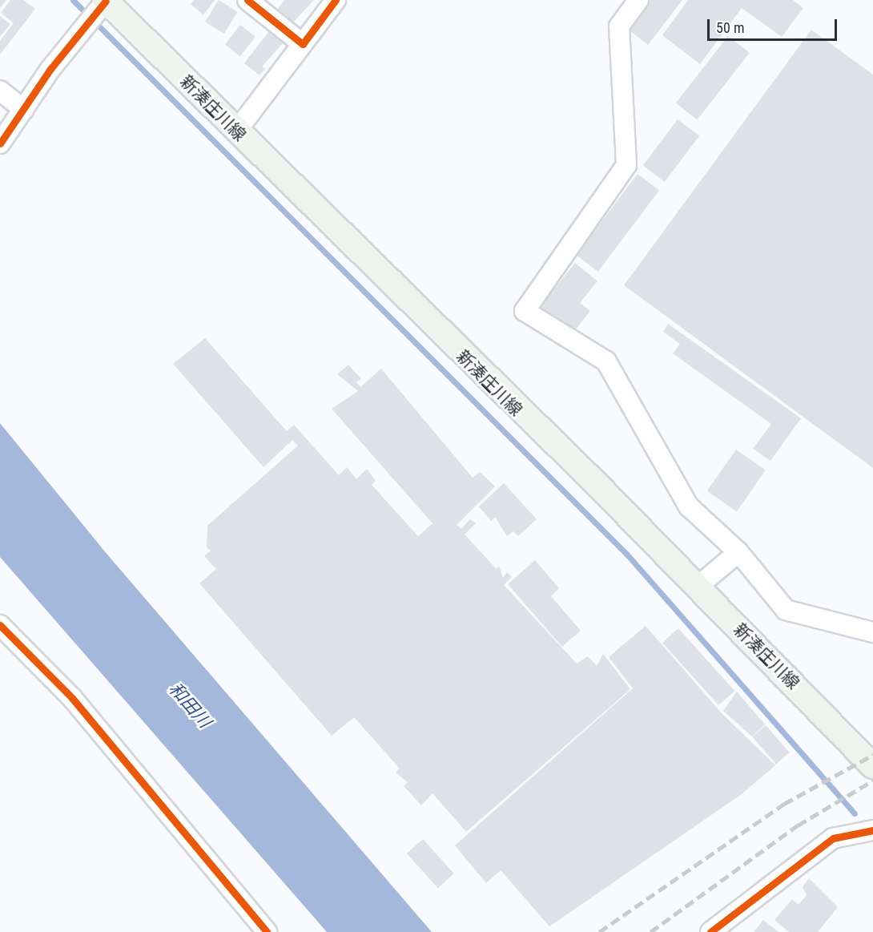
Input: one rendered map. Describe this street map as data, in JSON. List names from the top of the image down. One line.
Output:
{"streets":{"main road":["新湊庄川線"]},"water":["和田川"],"scale_bar":"50 m"}
